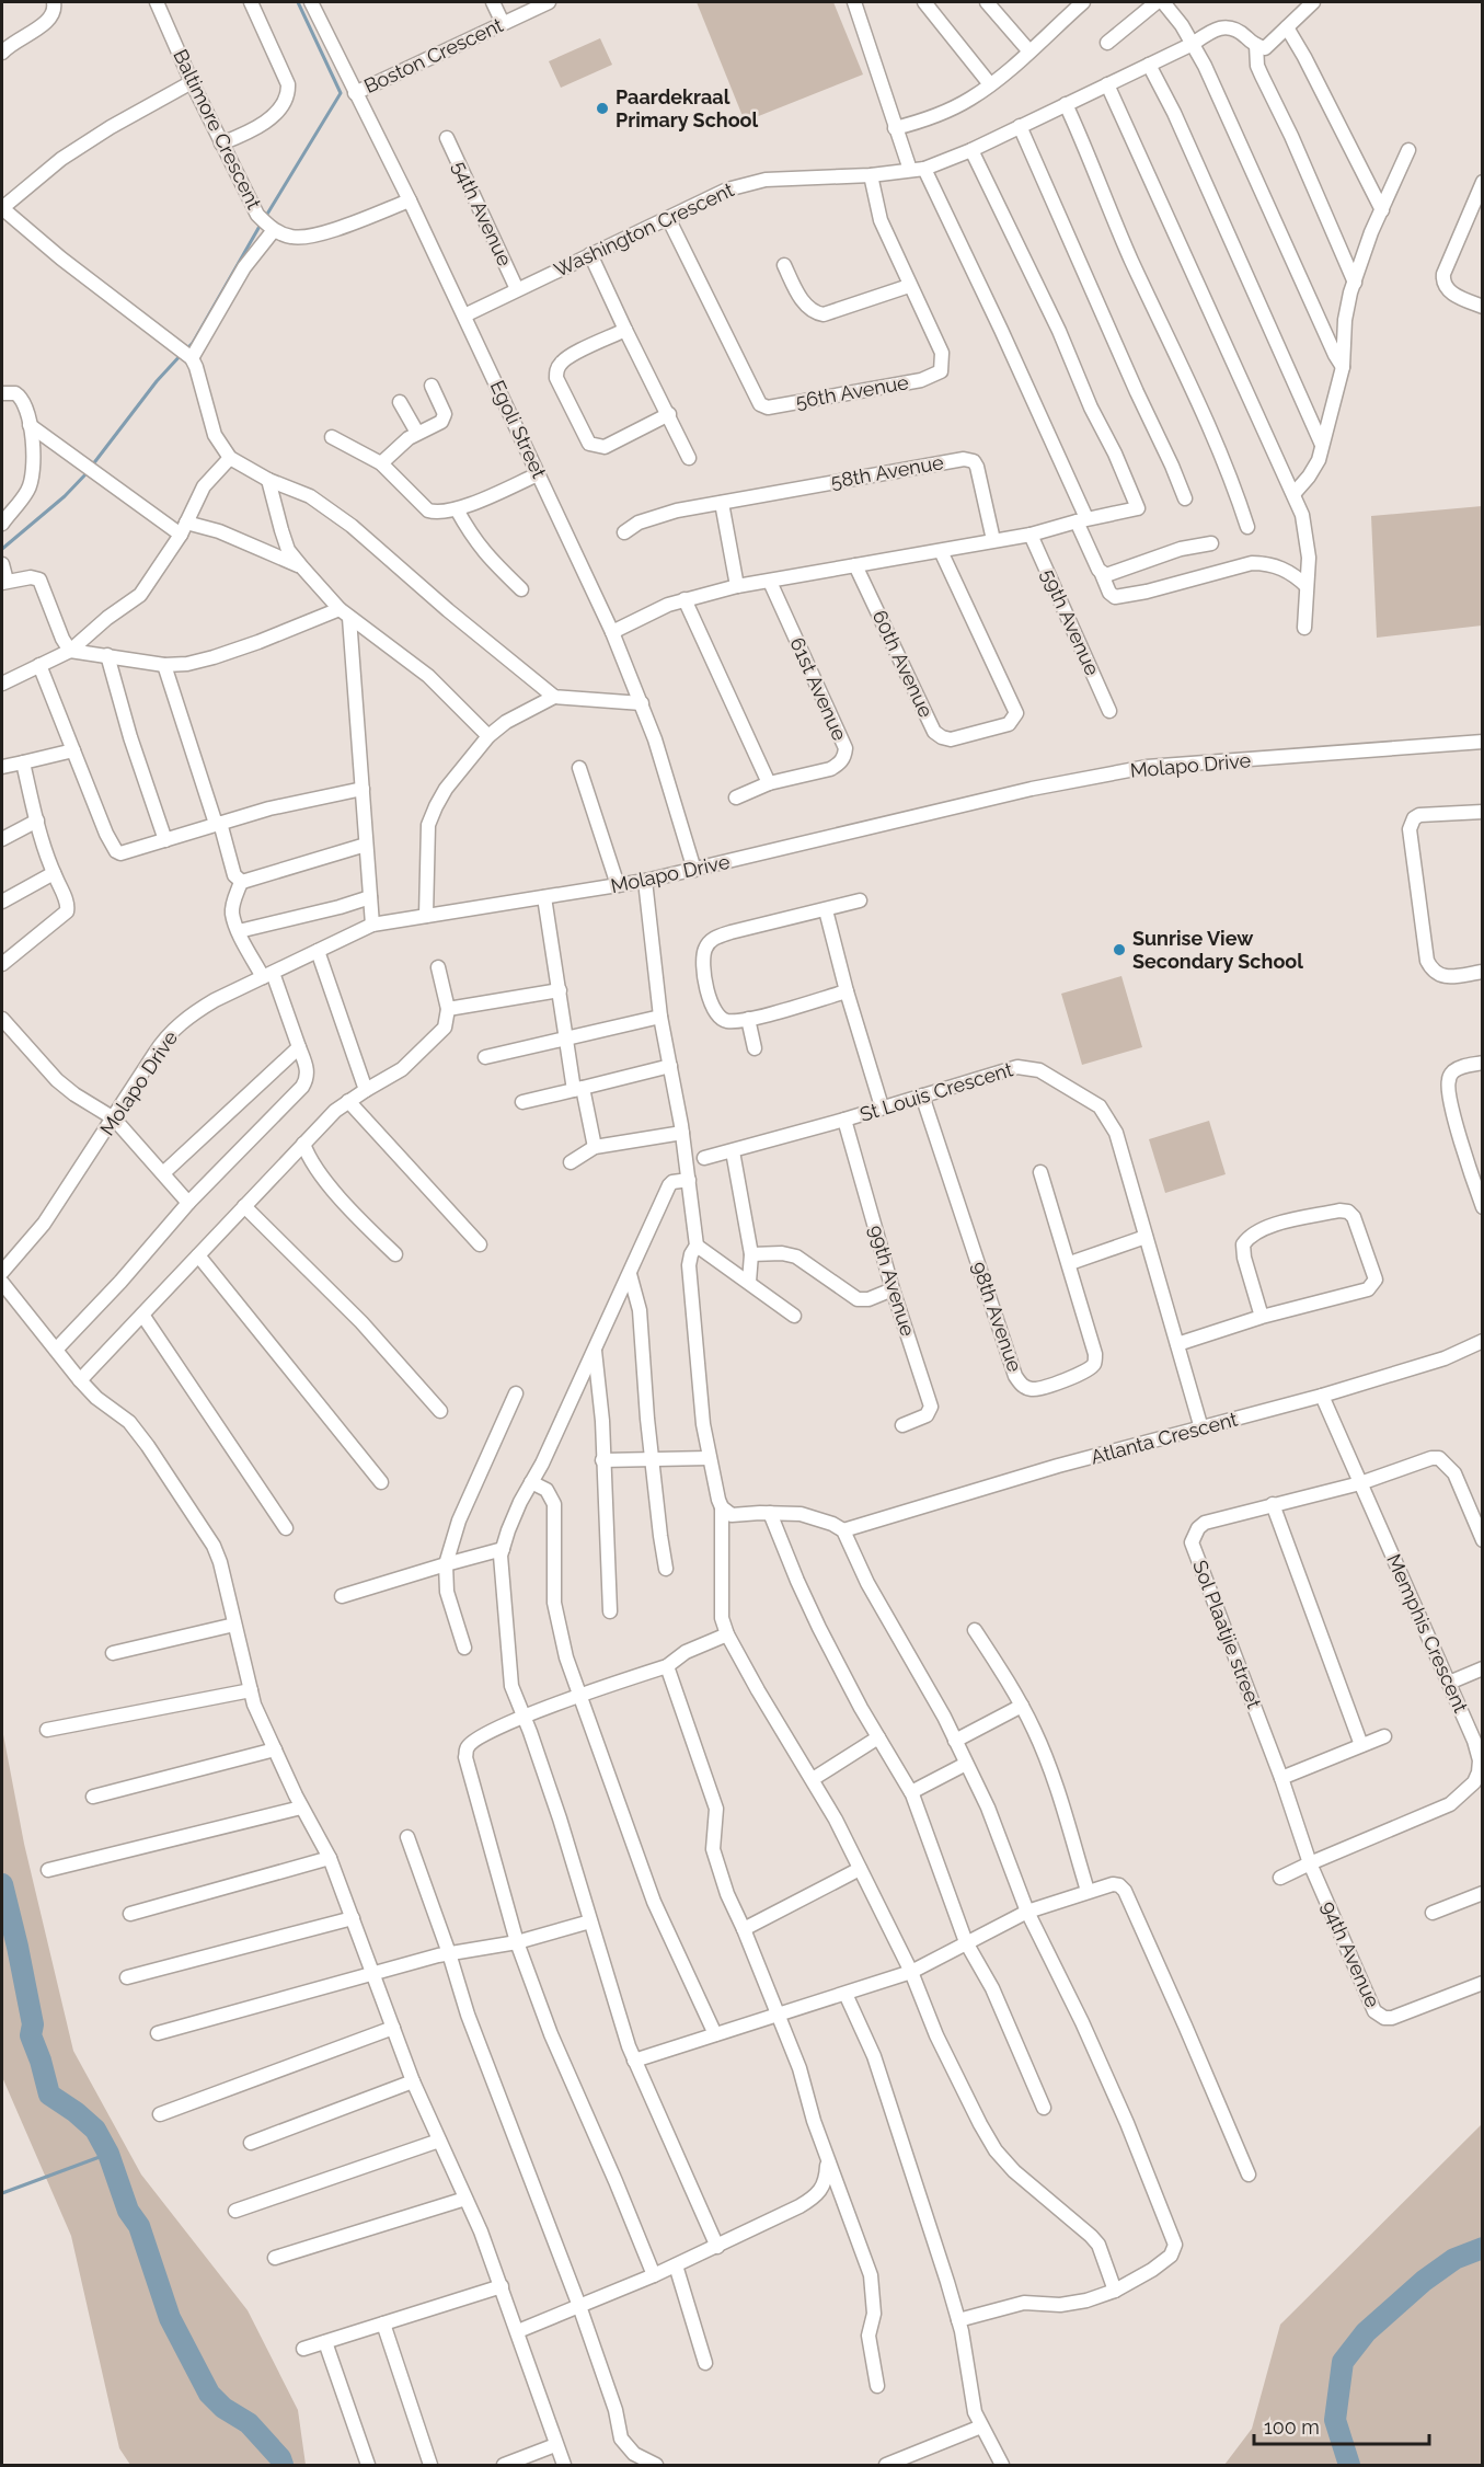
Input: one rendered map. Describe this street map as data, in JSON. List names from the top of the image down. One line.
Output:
{"streets":{"street":["Boston Crescent","Baltimore Crescent","54th Avenue","Washington Crescent","56th Avenue","Egoli Street","58th Avenue","59th Avenue","60th Avenue","61st Avenue","Molapo Drive","St Louis Crescent","99th Avenue","98th Avenue","Atlanta Crescent","Memphis Crescent","Sol Plaatjie street","94th Avenue"]},"crossings":[["Boston Crescent","Egoli Street"],["Baltimore Crescent","Egoli Street"],["54th Avenue","Washington Crescent"],["Washington Crescent","56th Avenue"],["Washington Crescent","Egoli Street"],["Egoli Street","Molapo Drive"],["St Louis Crescent","99th Avenue"],["St Louis Crescent","98th Avenue"],["St Louis Crescent","Atlanta Crescent"],["Atlanta Crescent","Memphis Crescent"],["Memphis Crescent","Sol Plaatjie street"],["Memphis Crescent","94th Avenue"],["Sol Plaatjie street","94th Avenue"]],"places":["Paardekraal Primary School","Sunrise View Secondary School"],"scale_bar":"100 m"}
